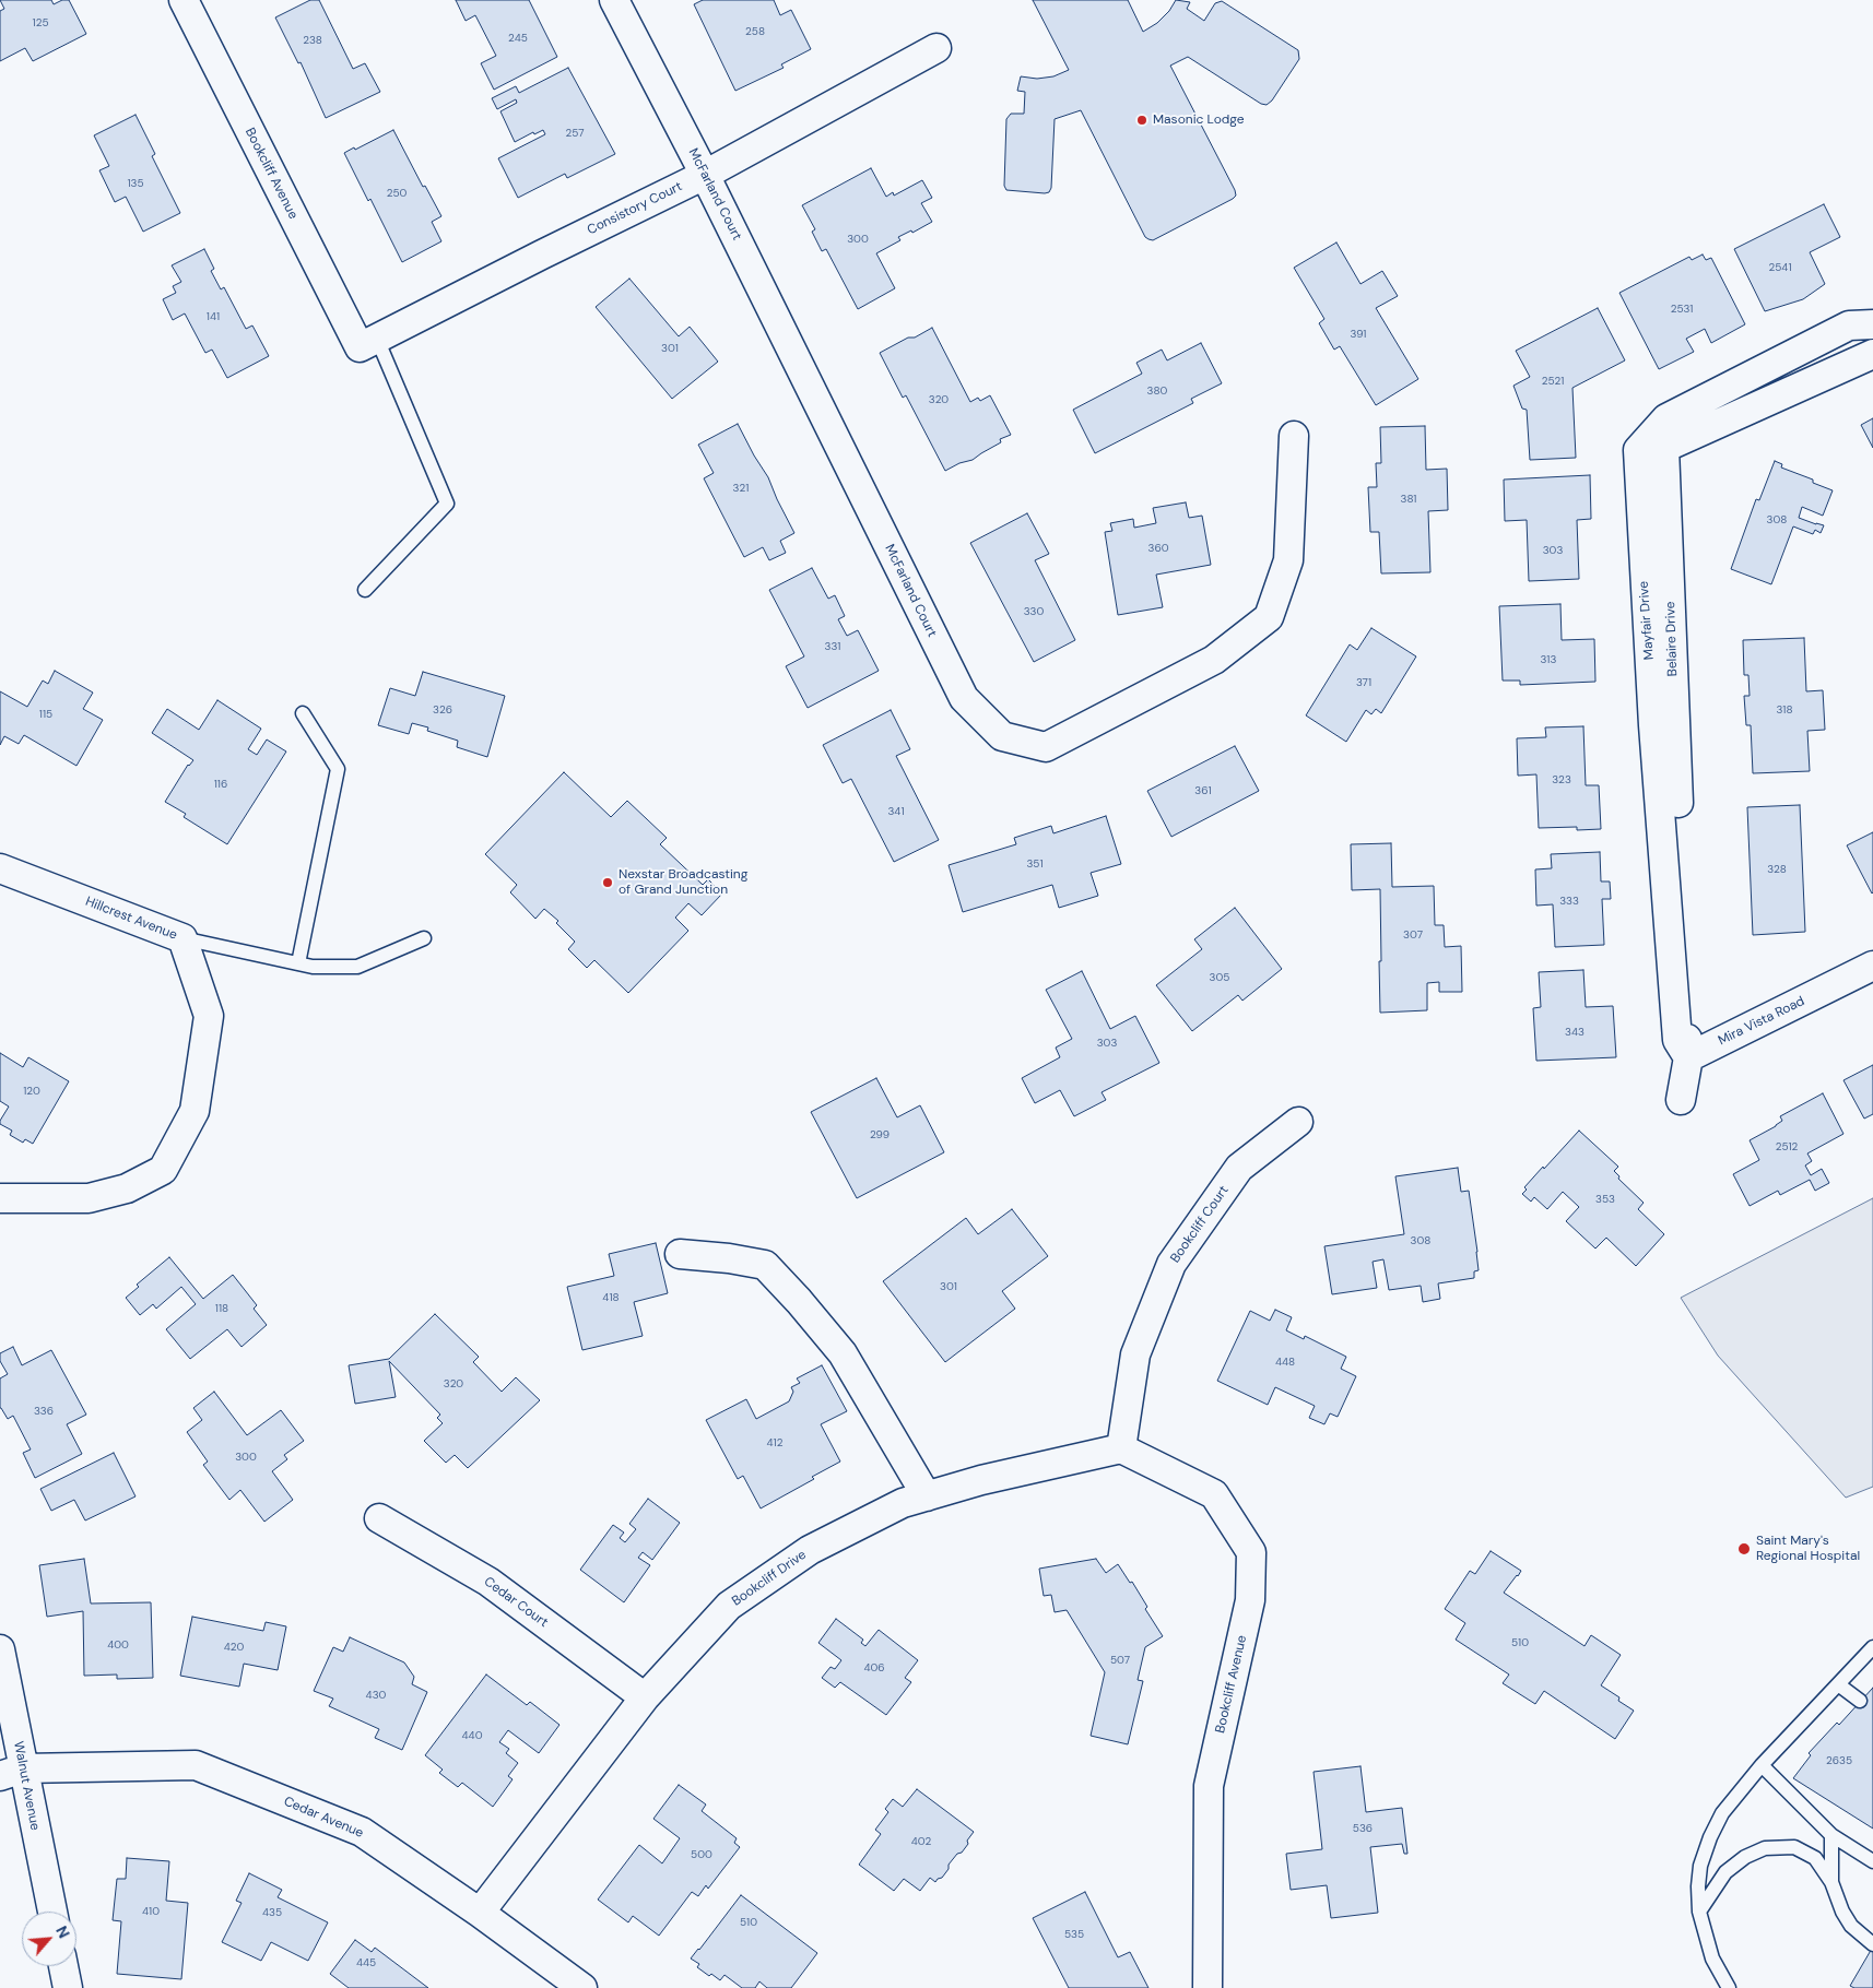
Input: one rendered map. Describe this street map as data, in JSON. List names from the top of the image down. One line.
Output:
{"streets":{"street":["Bookcliff Avenue","McFarland Court","Consistory Court","Mayfair Drive","Belaire Drive","Hillcrest Avenue","Mira Vista Road","Bookcliff Court","Bookcliff Drive","Cedar Court","Walnut Avenue","Cedar Avenue"]},"crossings":[["Bookcliff Avenue","Consistory Court"],["Bookcliff Avenue","Bookcliff Court"],["Bookcliff Avenue","Bookcliff Drive"],["McFarland Court","Consistory Court"],["Mayfair Drive","Belaire Drive"],["Mayfair Drive","Mira Vista Road"],["Belaire Drive","Mira Vista Road"],["Bookcliff Court","Bookcliff Drive"],["Bookcliff Drive","Cedar Court"],["Bookcliff Drive","Cedar Avenue"],["Walnut Avenue","Cedar Avenue"]],"places":["Masonic Lodge","Nexstar Broadcasting of Grand Junction","Saint Mary's Regional Hospital"],"house_numbers":["125","258","245","238","257","135","250","300","2541","2531","141","391","301","2521","380","320","321","381","308","360","303","330","331","313","371","326","318","115","323","116","361","341","351","328","333","307","305","343","303","120","299","2512","353","308","301","418","118","448","320","336","412","300","510","400","420","507","406","430","440","2635","536","402","500","410","435","510","535","445"],"north":"top right"}
